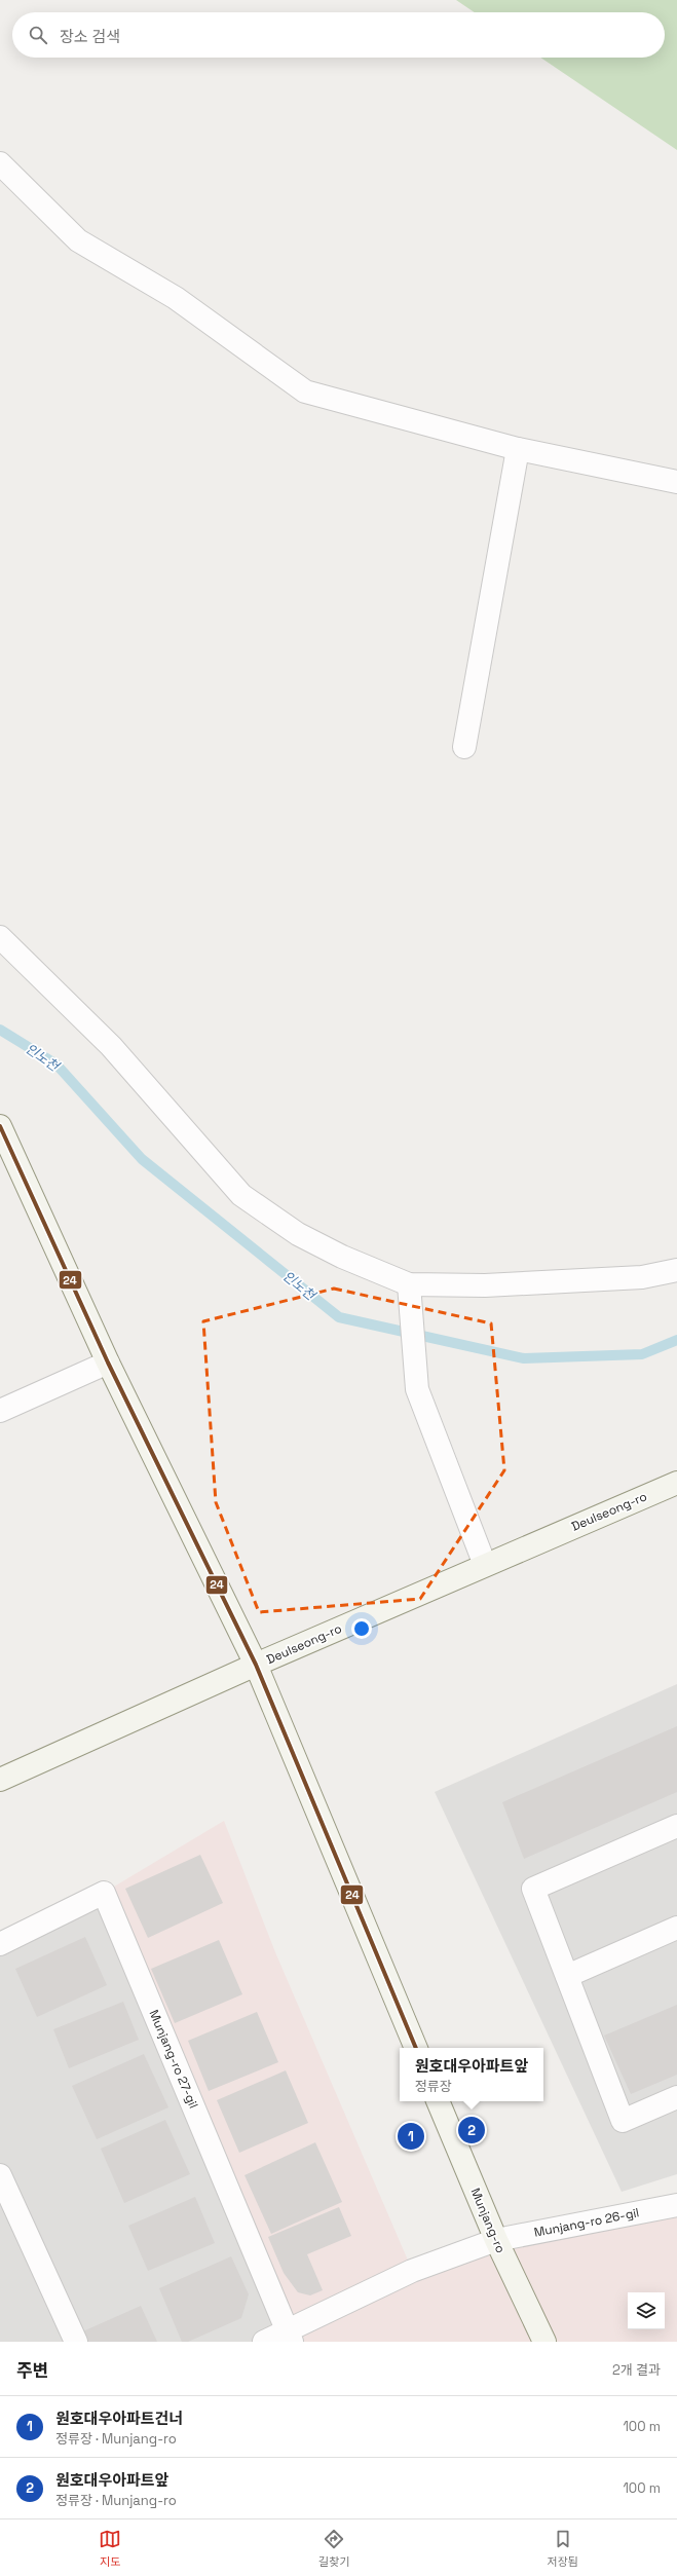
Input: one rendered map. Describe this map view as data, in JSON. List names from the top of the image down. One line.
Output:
{"streets":{"street":["Deulseong-ro","Munjang-ro 27-gil","Munjang-ro","Munjang-ro 26-gil"]},"crossings":[["Munjang-ro","Munjang-ro 26-gil"]],"water":["인노천"],"lines":["transit line 24"],"page":{"search":"장소 검색","popup":["원호대우아파트앞","정류장"],"pins":["2","1"],"heading":["주변","2개 결과"],"list":[{"mark":"1","name":"원호대우아파트건너","note":"정류장 · Munjang-ro","value":"100 m"},{"mark":"2","name":"원호대우아파트앞","note":"정류장 · Munjang-ro","value":"100 m"}],"nav":["지도","길찾기","저장됨"]}}
